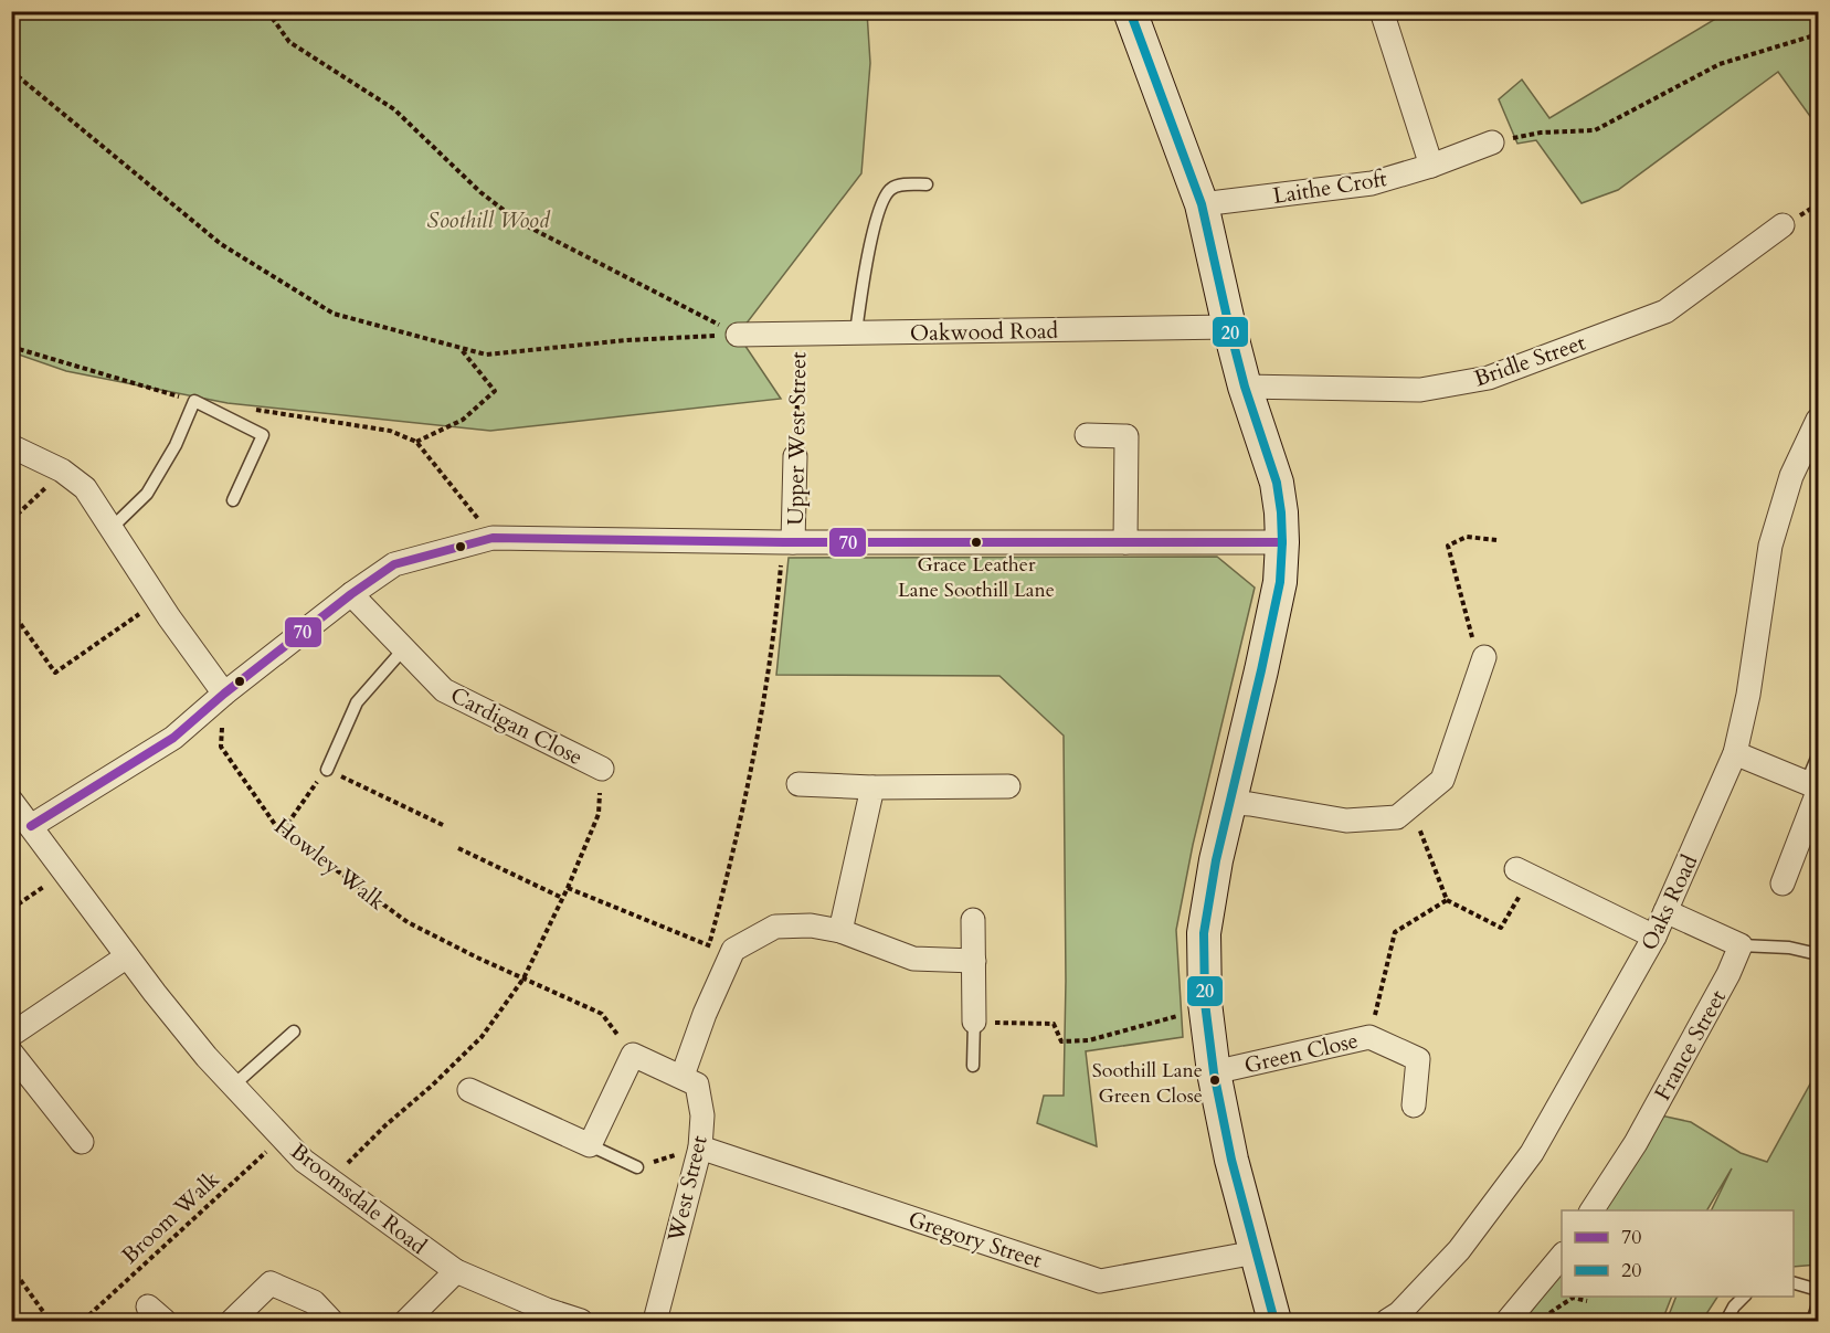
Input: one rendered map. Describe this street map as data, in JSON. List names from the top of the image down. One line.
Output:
{"streets":{"street":["Laithe Croft","Oakwood Road","Bridle Street","Upper West Street","Cardigan Close","Oaks Road","France Street","Green Close","West Street","Broomsdale Road","Gregory Street"],"path":["Howley Walk","Broom Walk"]},"crossings":[["Oakwood Road","Upper West Street"],["West Street","Gregory Street"],["Broomsdale Road","Broom Walk"]],"parks":["Soothill Wood"],"places":["Grace Leather Lane Soothill Lane","Soothill Lane Green Close"],"lines":["transit line 20","transit line 70"],"legend":["70","20"]}
